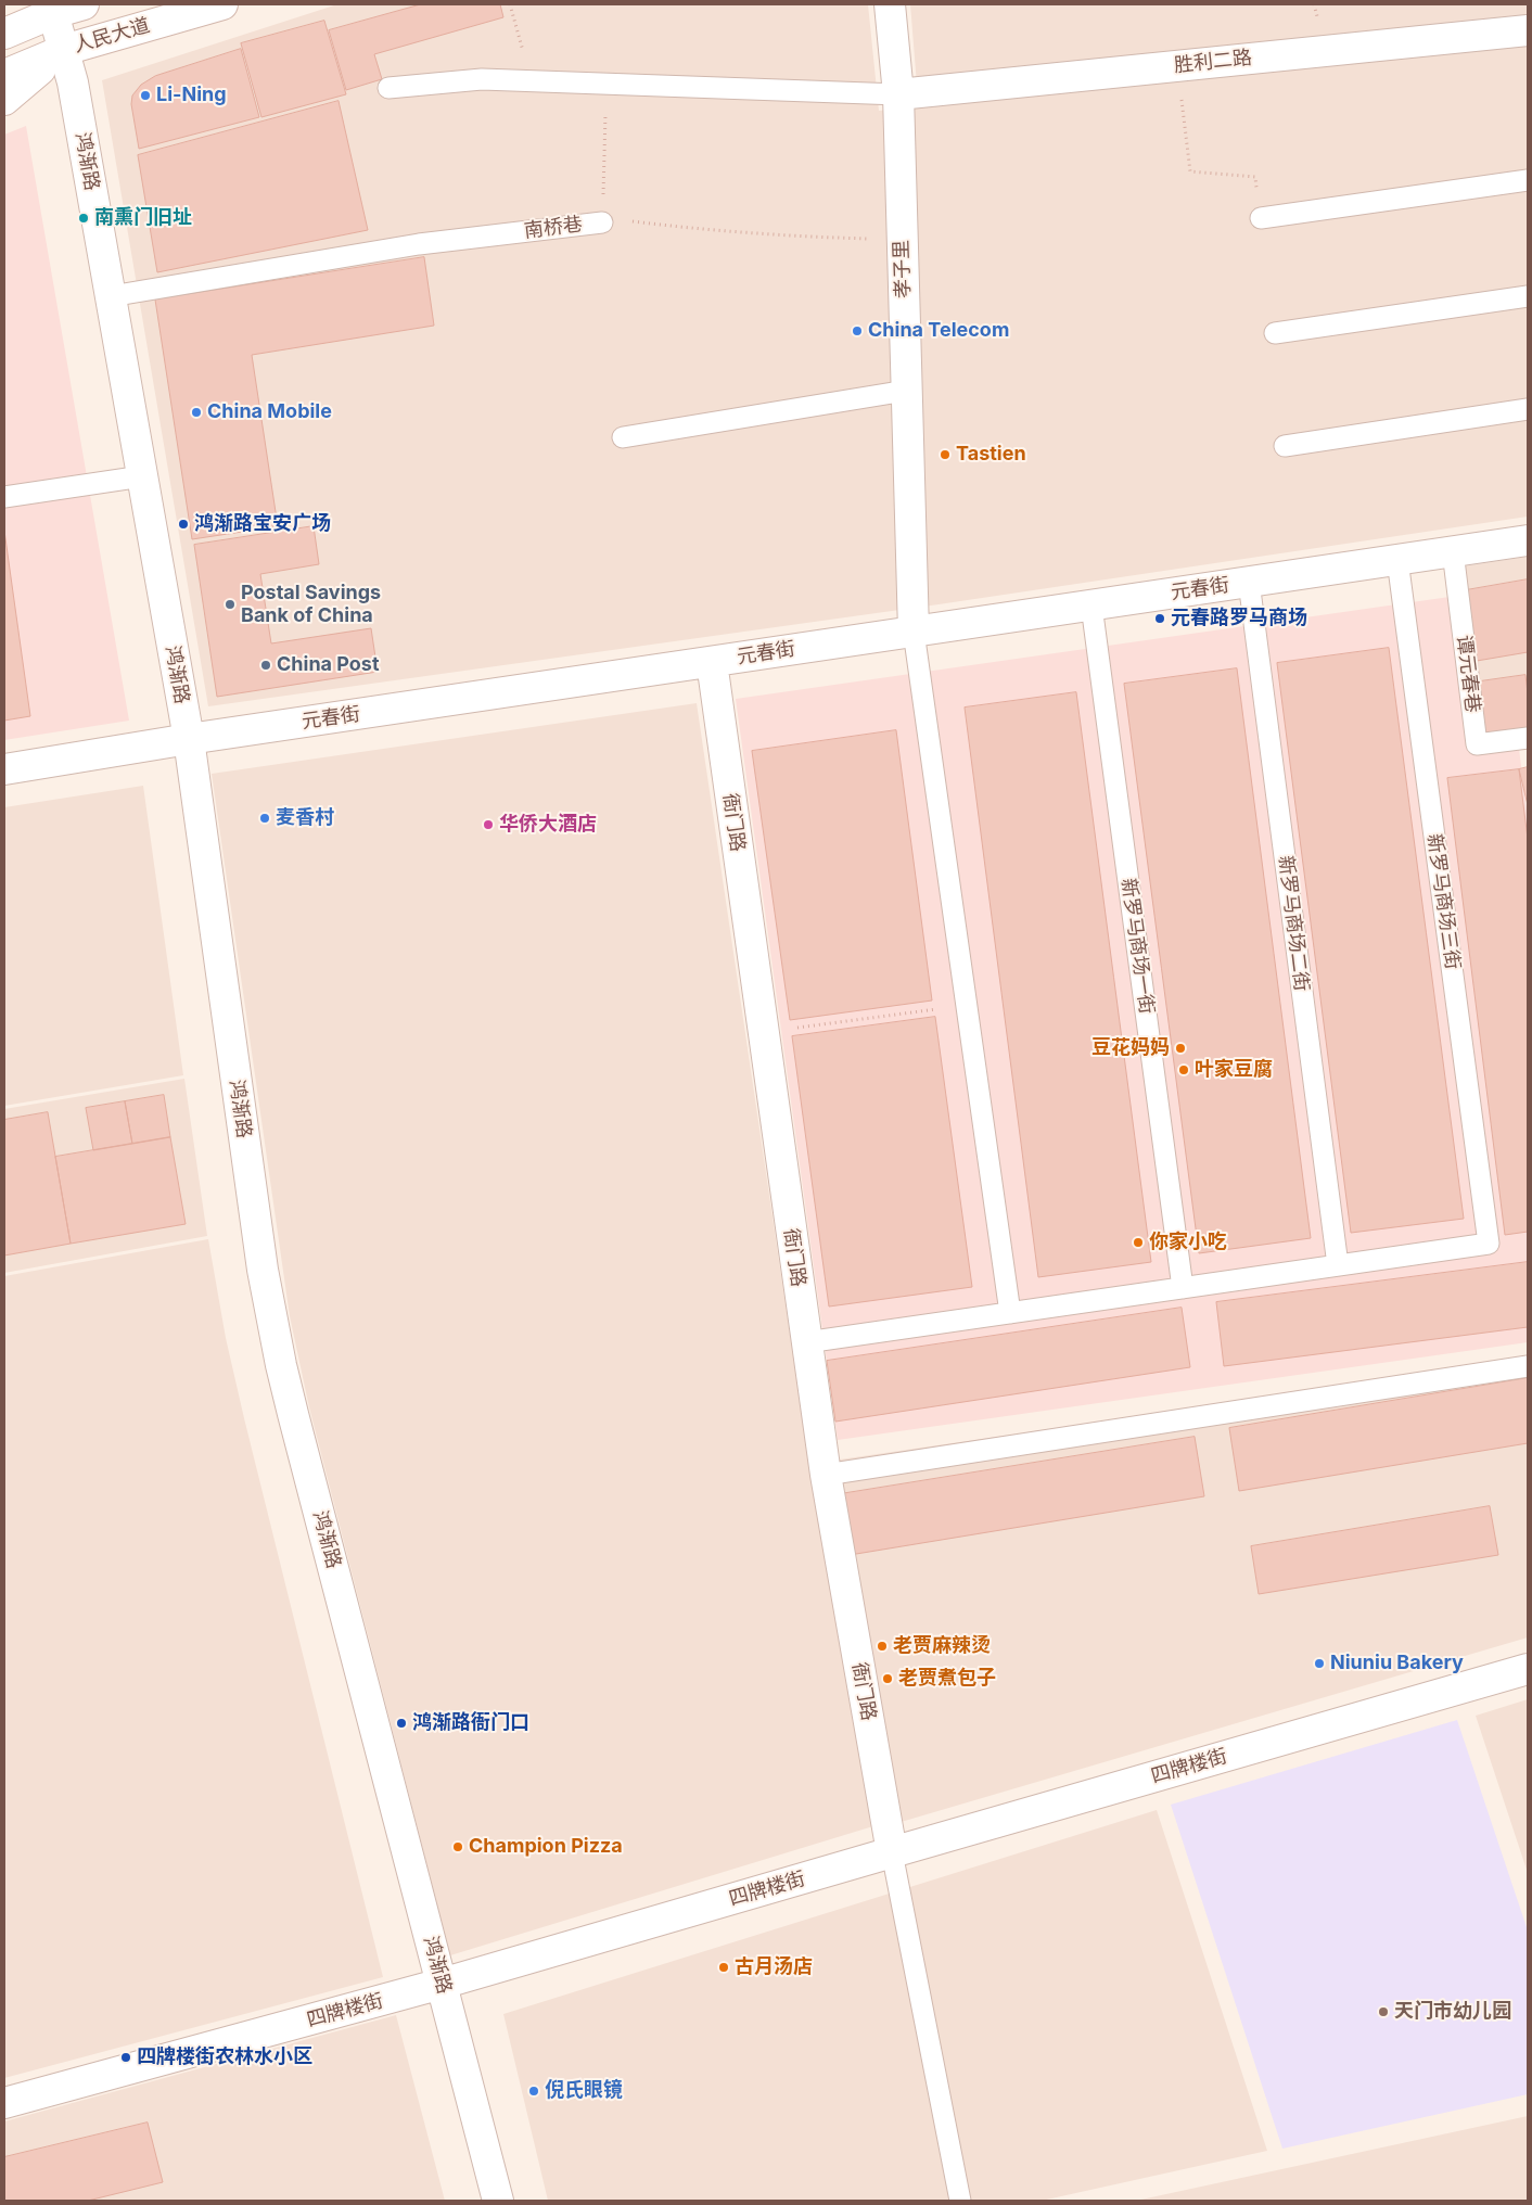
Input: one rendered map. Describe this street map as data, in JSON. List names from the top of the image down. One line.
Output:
{"streets":{"street":["人民大道","胜利二路","鸿渐路","孝子里","元春街","衙门路","四牌楼街"],"lane":["南桥巷","谭元春巷","新罗马商场三街","新罗马商场二街","新罗马商场一街"]},"crossings":[["人民大道","鸿渐路"],["胜利二路","孝子里"],["鸿渐路","南桥巷"],["鸿渐路","元春街"],["鸿渐路","四牌楼街"],["孝子里","元春街"],["元春街","谭元春巷"],["元春街","衙门路"],["元春街","新罗马商场三街"],["元春街","新罗马商场二街"],["元春街","新罗马商场一街"],["衙门路","四牌楼街"],["新罗马商场三街","新罗马商场二街"]],"places":["Li-Ning","南熏门旧址","China Telecom","China Mobile","Tastien","鸿渐路宝安广场","Postal Savings Bank of China","元春路罗马商场","China Post","麦香村","华侨大酒店","豆花妈妈","叶家豆腐","你家小吃","老贾麻辣烫","Niuniu Bakery","老贾煮包子","鸿渐路衙门口","Champion Pizza","古月汤店","天门市幼儿园","四牌楼街农林水小区","倪氏眼镜"]}
